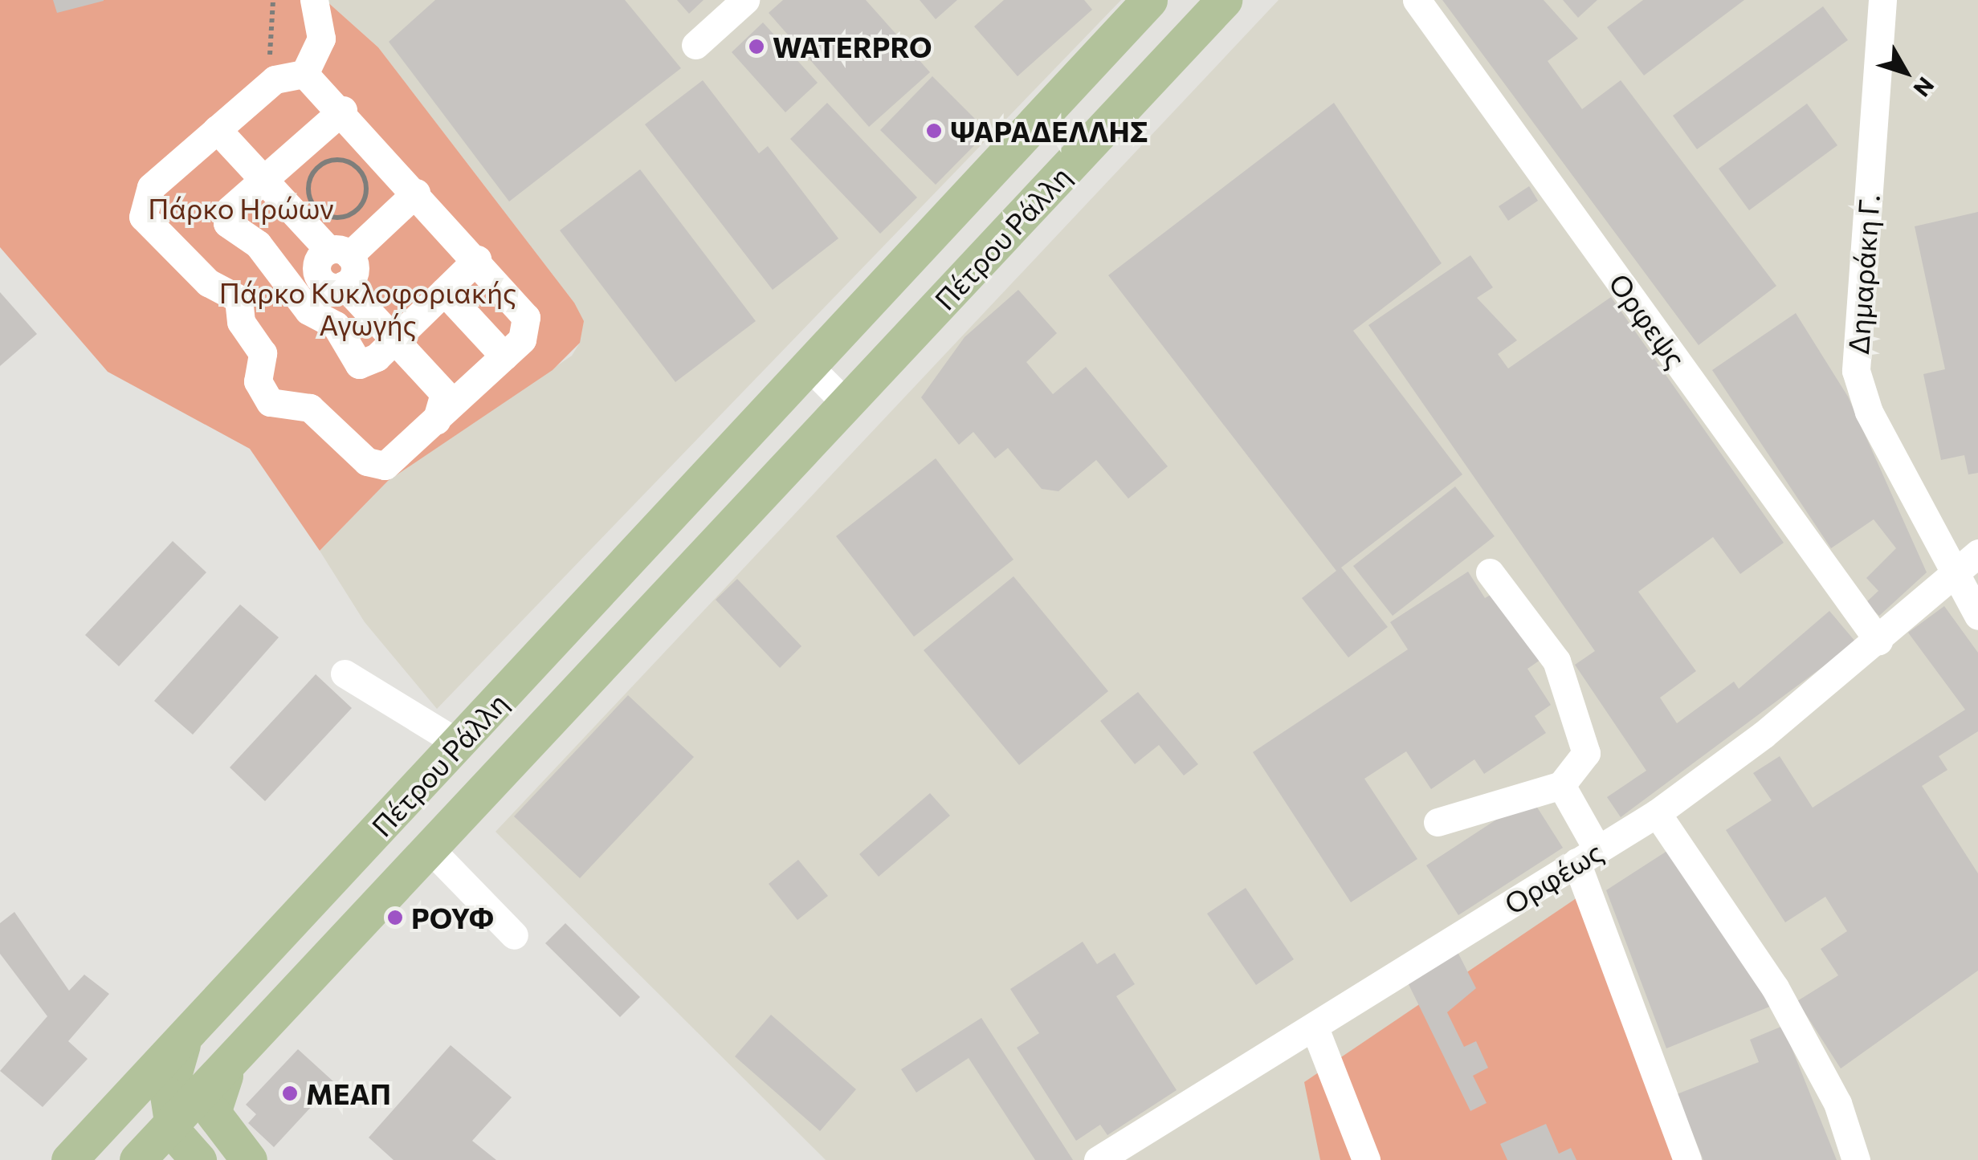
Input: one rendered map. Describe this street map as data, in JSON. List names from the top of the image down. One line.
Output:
{"streets":{"main road":["Πέτρου Ράλλη"],"street":["Δημαράκη Γ.","Ορφεψς","Ορφέως"]},"crossings":[["Δημαράκη Γ.","Ορφέως"],["Ορφεψς","Ορφέως"]],"parks":["Πάρκο Ηρώων","Πάρκο Κυκλοφοριακής Αγωγής"],"places":["WATERPRO","ΨΑΡΑΔΕΛΛΗΣ","ΡΟΥΦ","ΜΕΑΠ"],"north":"bottom right"}
